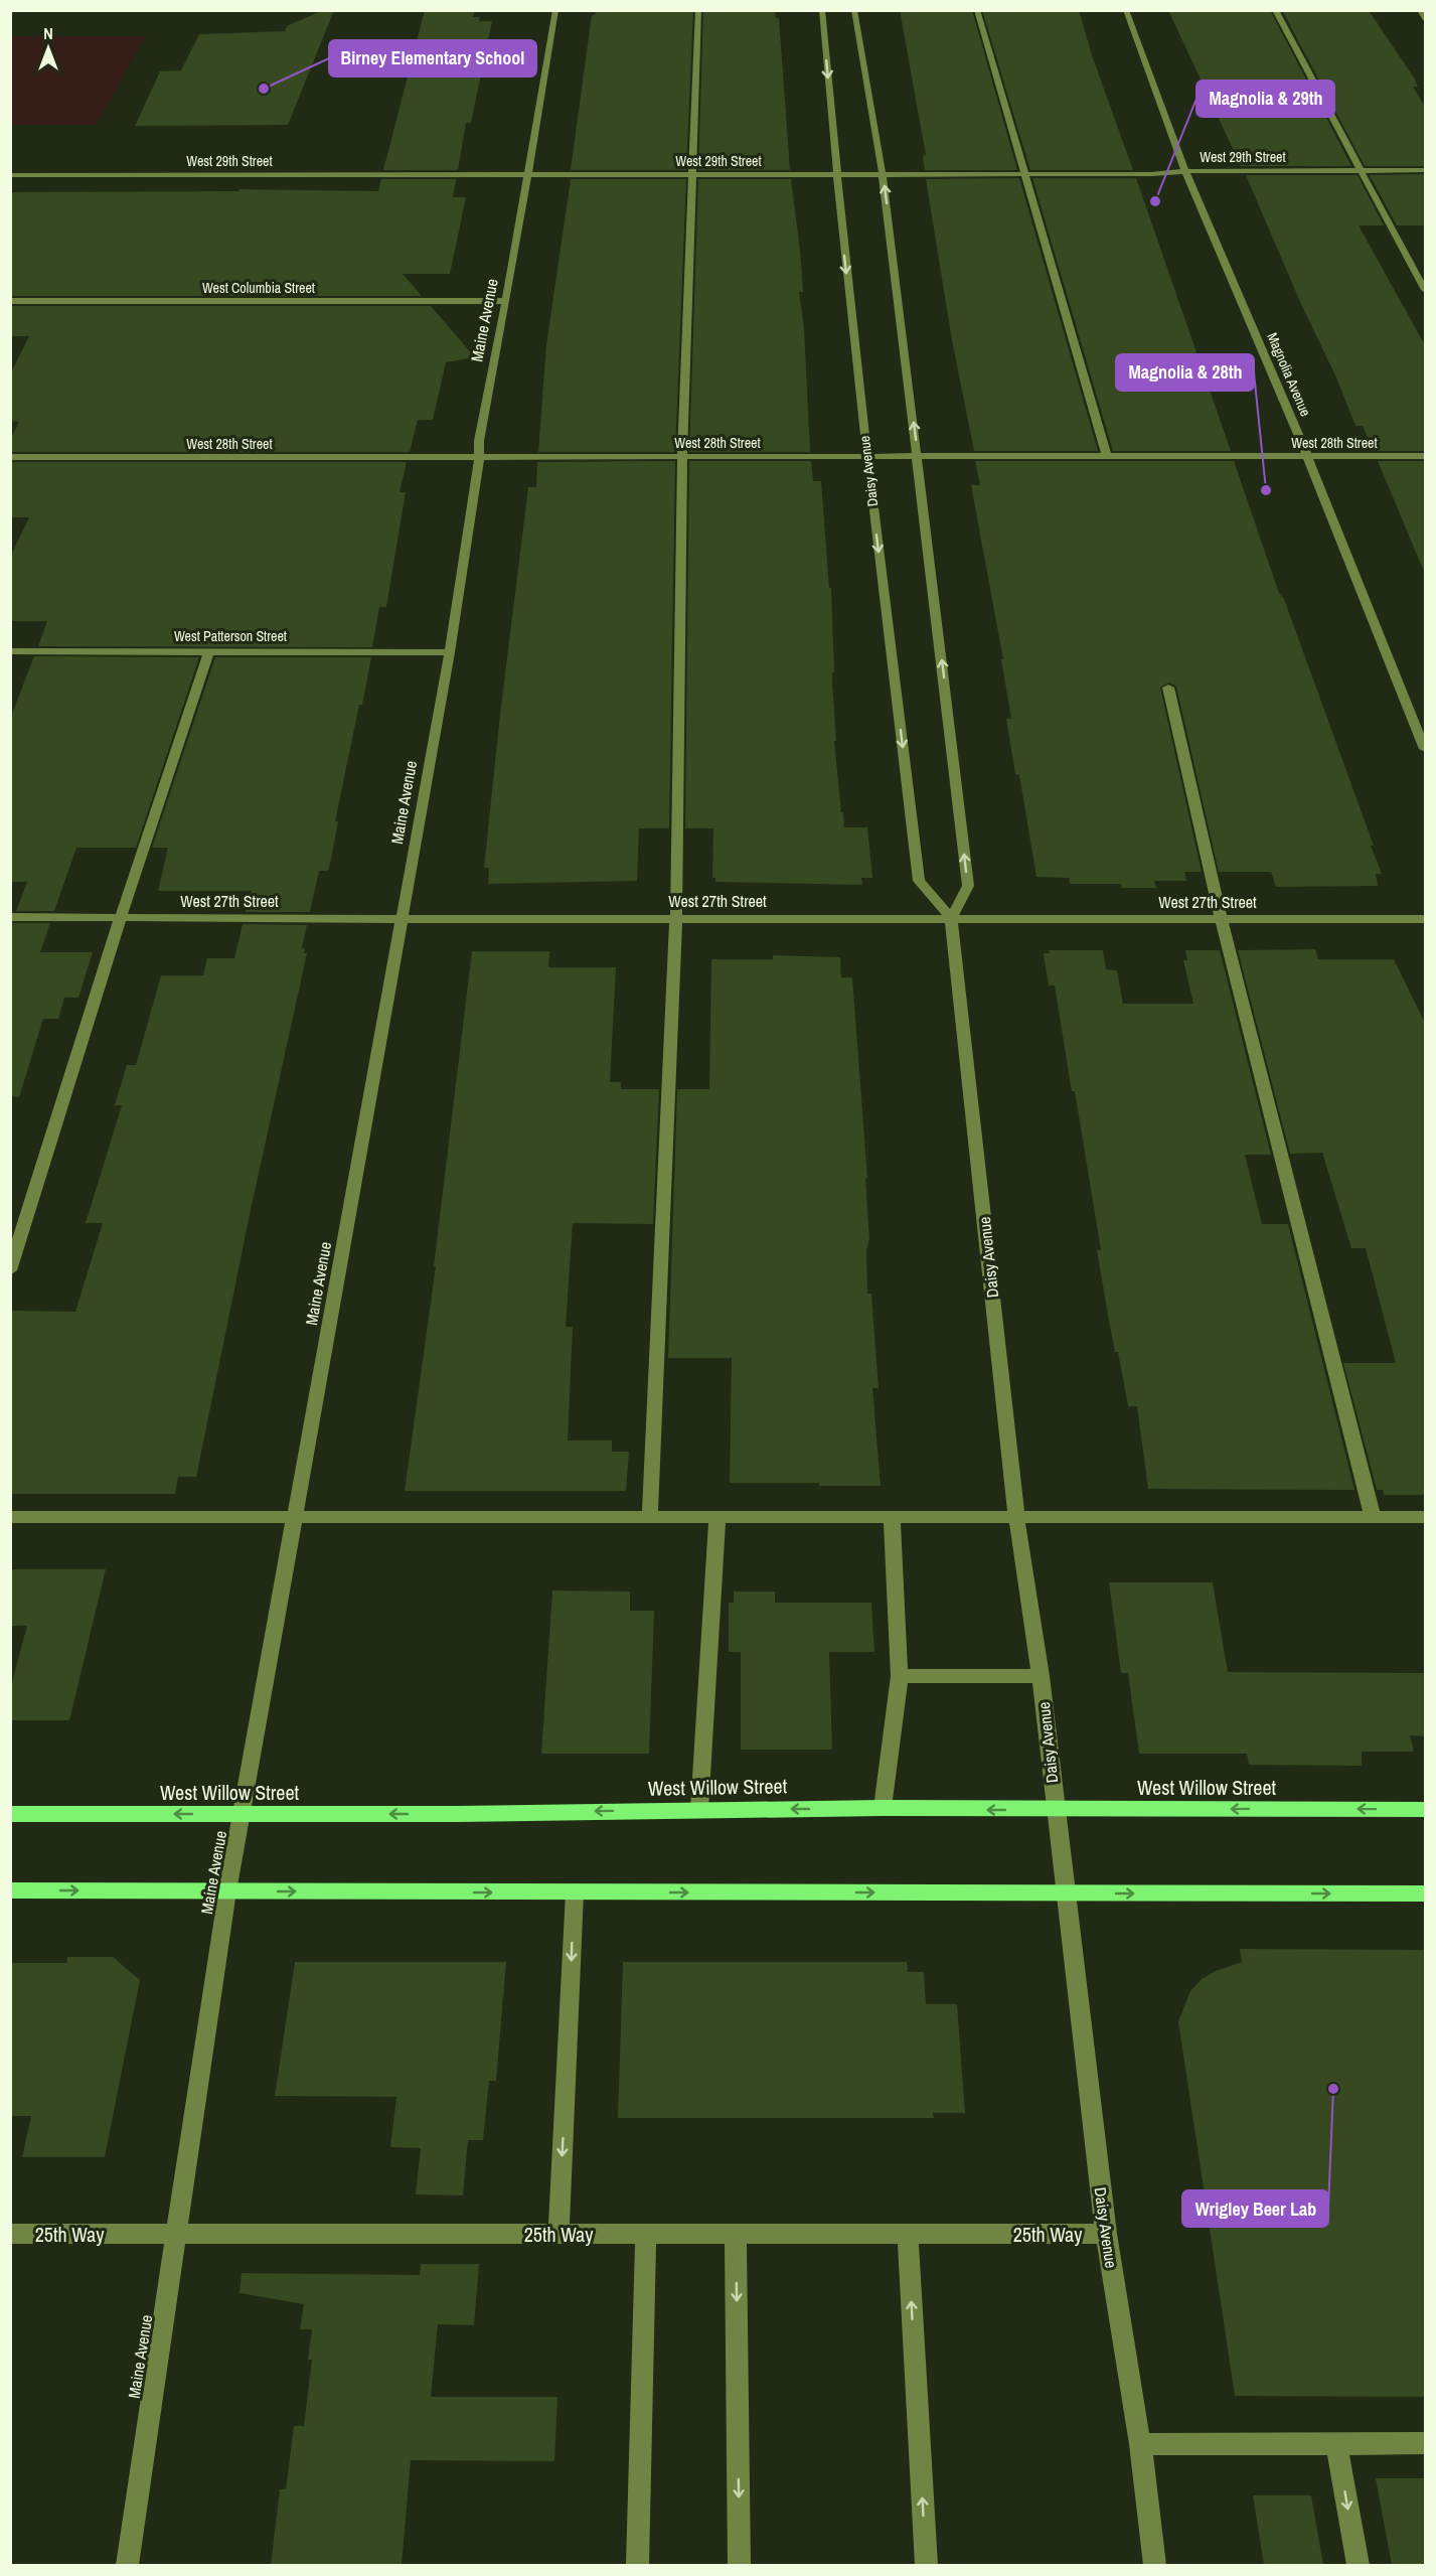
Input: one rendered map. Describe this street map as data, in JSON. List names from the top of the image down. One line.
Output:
{"streets":{"main road":["West Willow Street"],"street":["West 29th Street","West Columbia Street","Maine Avenue","Magnolia Avenue","West 28th Street","Daisy Avenue","West Patterson Street","West 27th Street","25th Way"]},"crossings":[["West 29th Street","Maine Avenue"],["West 29th Street","Magnolia Avenue"],["West 29th Street","Daisy Avenue"],["West Columbia Street","Maine Avenue"],["Maine Avenue","West 28th Street"],["Maine Avenue","West Patterson Street"],["Maine Avenue","West 27th Street"],["Maine Avenue","West Willow Street"],["Maine Avenue","25th Way"],["Magnolia Avenue","West 28th Street"],["West 28th Street","Daisy Avenue"],["Daisy Avenue","West 27th Street"],["Daisy Avenue","West Willow Street"],["Daisy Avenue","25th Way"]],"places":["Birney Elementary School","Magnolia & 29th","Magnolia & 28th","Wrigley Beer Lab"],"north":"top"}
